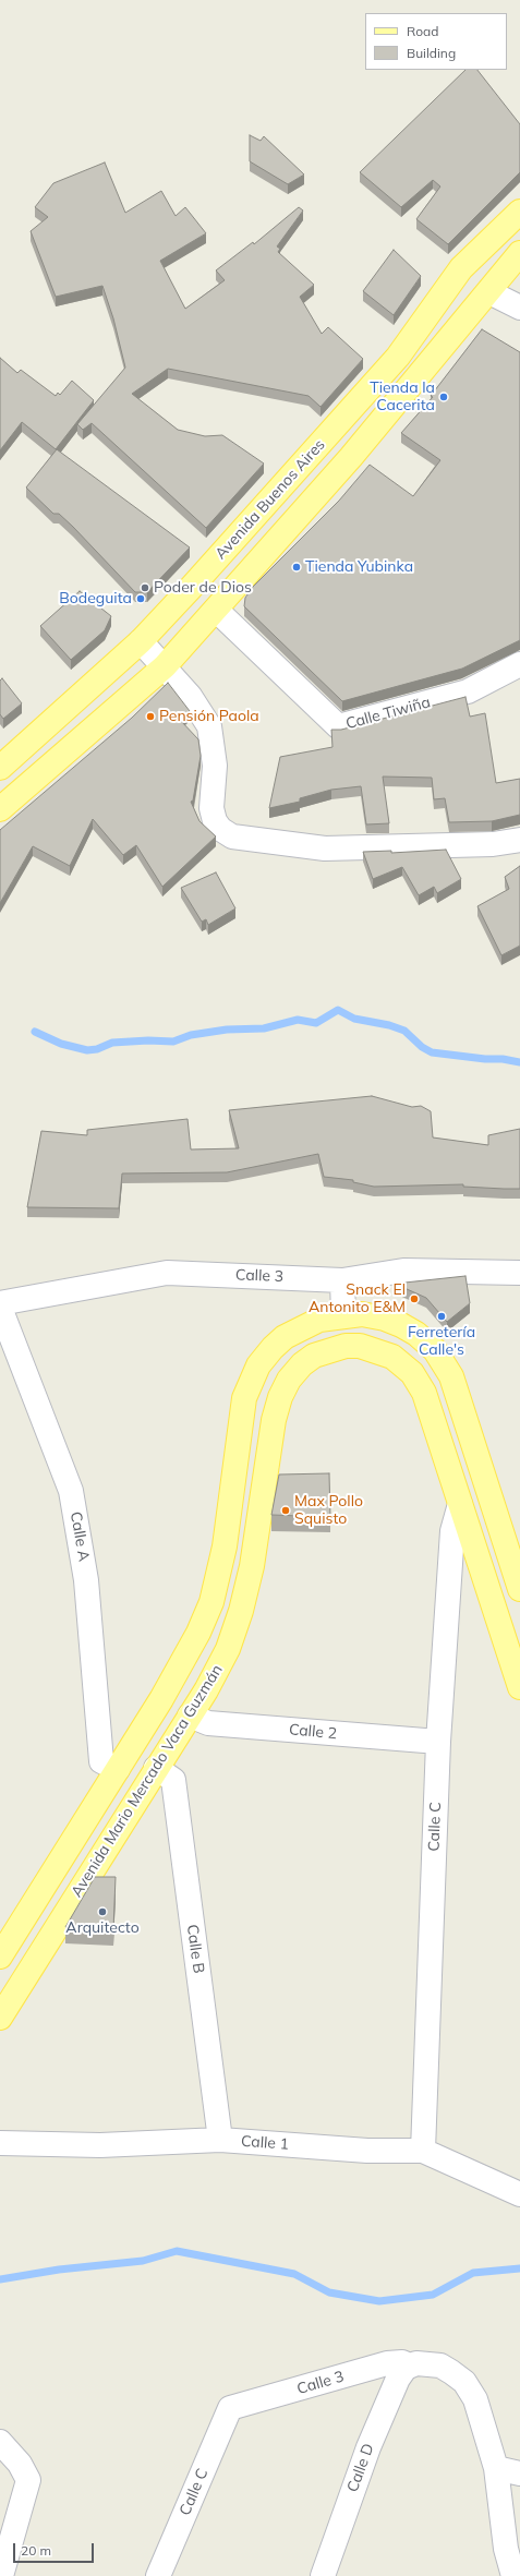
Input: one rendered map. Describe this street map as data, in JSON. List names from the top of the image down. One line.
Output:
{"streets":{"main road":["Avenida Buenos Aires","Avenida Mario Mercado Vaca Guzmán"],"street":["Calle Tiwiña","Calle 3","Calle A","Calle 2","Calle C","Calle B","Calle 1","Calle D"]},"crossings":[["Avenida Buenos Aires","Calle Tiwiña"],["Calle 3","Calle C"],["Calle 3","Calle D"],["Calle A","Avenida Mario Mercado Vaca Guzmán"],["Calle 2","Avenida Mario Mercado Vaca Guzmán"],["Calle 2","Calle C"],["Avenida Mario Mercado Vaca Guzmán","Calle C"],["Avenida Mario Mercado Vaca Guzmán","Calle B"],["Calle C","Calle 1"],["Calle B","Calle 1"]],"places":["Tienda la Cacerita","Tienda Yubinka","Poder de Dios","Bodeguita","Pensión Paola","Snack El Antonito E&M","Ferretería Calle's","Max Pollo Squisto","Arquitecto"],"legend":["Road","Building"],"scale_bar":"20 m"}
